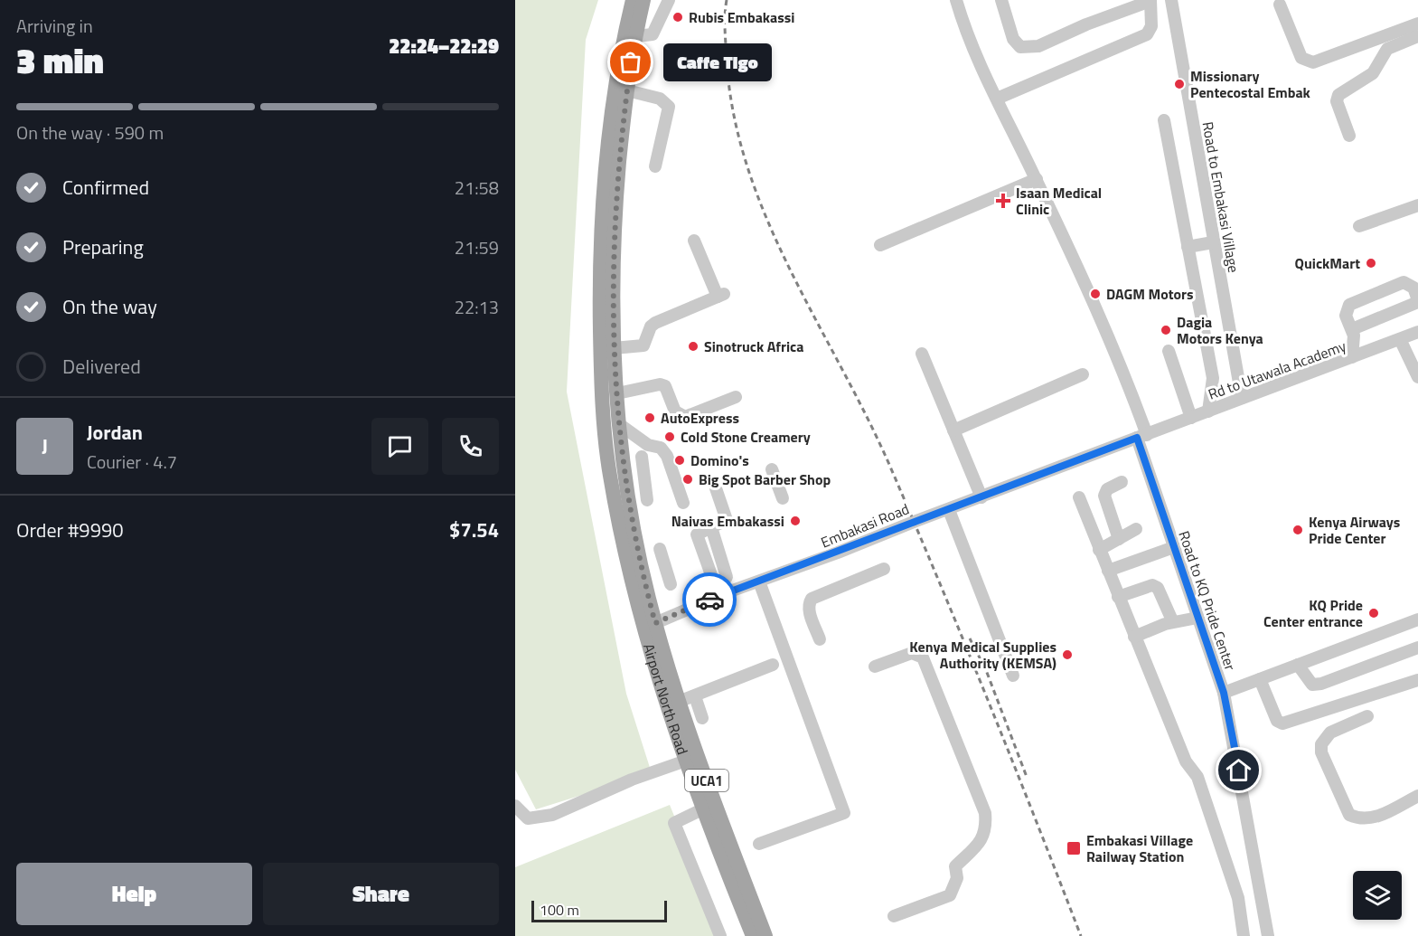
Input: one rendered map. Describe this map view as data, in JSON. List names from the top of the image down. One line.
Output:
{"streets":{"main road":["Airport North Road","UCA1"],"street":["Road to Embakasi Village","Rd to Utawala Academy","Embakasi Road","Road to KQ Pride Center"]},"crossings":[["Road to Embakasi Village","Rd to Utawala Academy"],["Rd to Utawala Academy","Embakasi Road"],["Rd to Utawala Academy","Road to KQ Pride Center"],["Embakasi Road","Road to KQ Pride Center"],["Embakasi Road","Airport North Road"]],"places":{"other":["Rubis Embakassi","Caffe Tigo","Missionary Pentecostal Embak","QuickMart","DAGM Motors","Dagia Motors Kenya","Sinotruck Africa","AutoExpress","Cold Stone Creamery","Domino's","Big Spot Barber Shop","Naivas Embakassi","Kenya Airways Pride Center","KQ Pride Center entrance","Kenya Medical Supplies Authority (KEMSA)"],"health":["Isaan Medical Clinic"],"transit":["Embakasi Village Railway Station"]},"scale_bar":"100 m","page":{"heading":["3 min","Arriving in","22:24–22:29"],"panel":["Jordan","Courier · 4.7","Order #9990","$7.54"],"bubble":"Caffe Tigo","bar":"On the way · 590 m","list":[["Confirmed","21:58"],["Preparing","21:59"],["On the way","22:13"],"Delivered"],"round":"J","buttons":["Help","Share"],"scale":"100 m"}}
